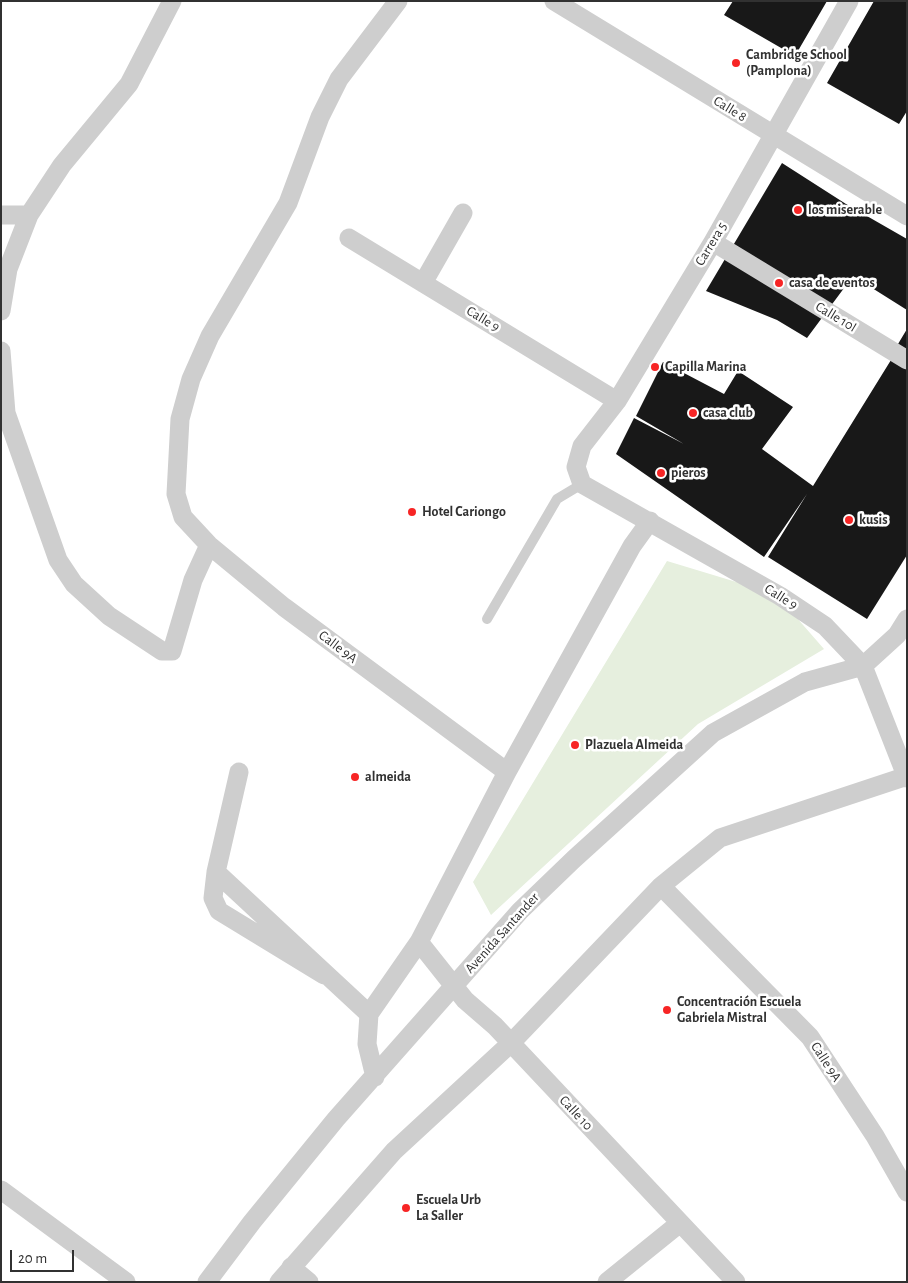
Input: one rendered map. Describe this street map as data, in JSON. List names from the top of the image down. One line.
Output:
{"streets":{"street":["Calle 8","Carrera 5","Calle 10I","Calle 9","Calle 9A","Avenida Santander","Calle 10"]},"crossings":[["Calle 8","Carrera 5"],["Carrera 5","Calle 10I"],["Carrera 5","Calle 9"],["Calle 9","Avenida Santander"],["Avenida Santander","Calle 10"]],"places":["Cambridge School (Pamplona)","los miserable","casa de eventos","Capilla Marina","casa club","pieros","Hotel Cariongo","kusis","Plazuela Almeida","almeida","Concentración Escuela Gabriela Mistral","Escuela Urb La Saller"],"scale_bar":"20 m"}
